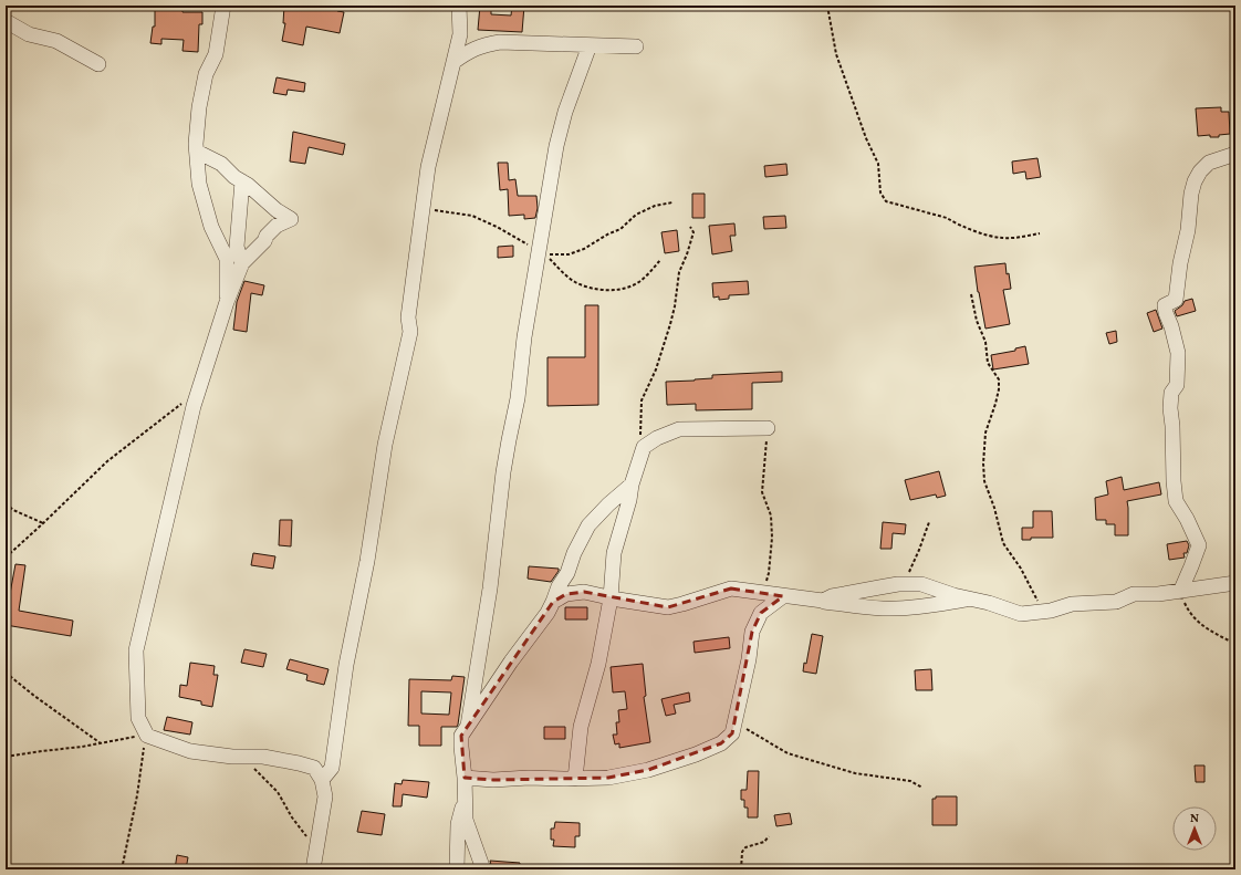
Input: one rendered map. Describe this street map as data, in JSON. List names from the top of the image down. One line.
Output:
{"north":"top"}
